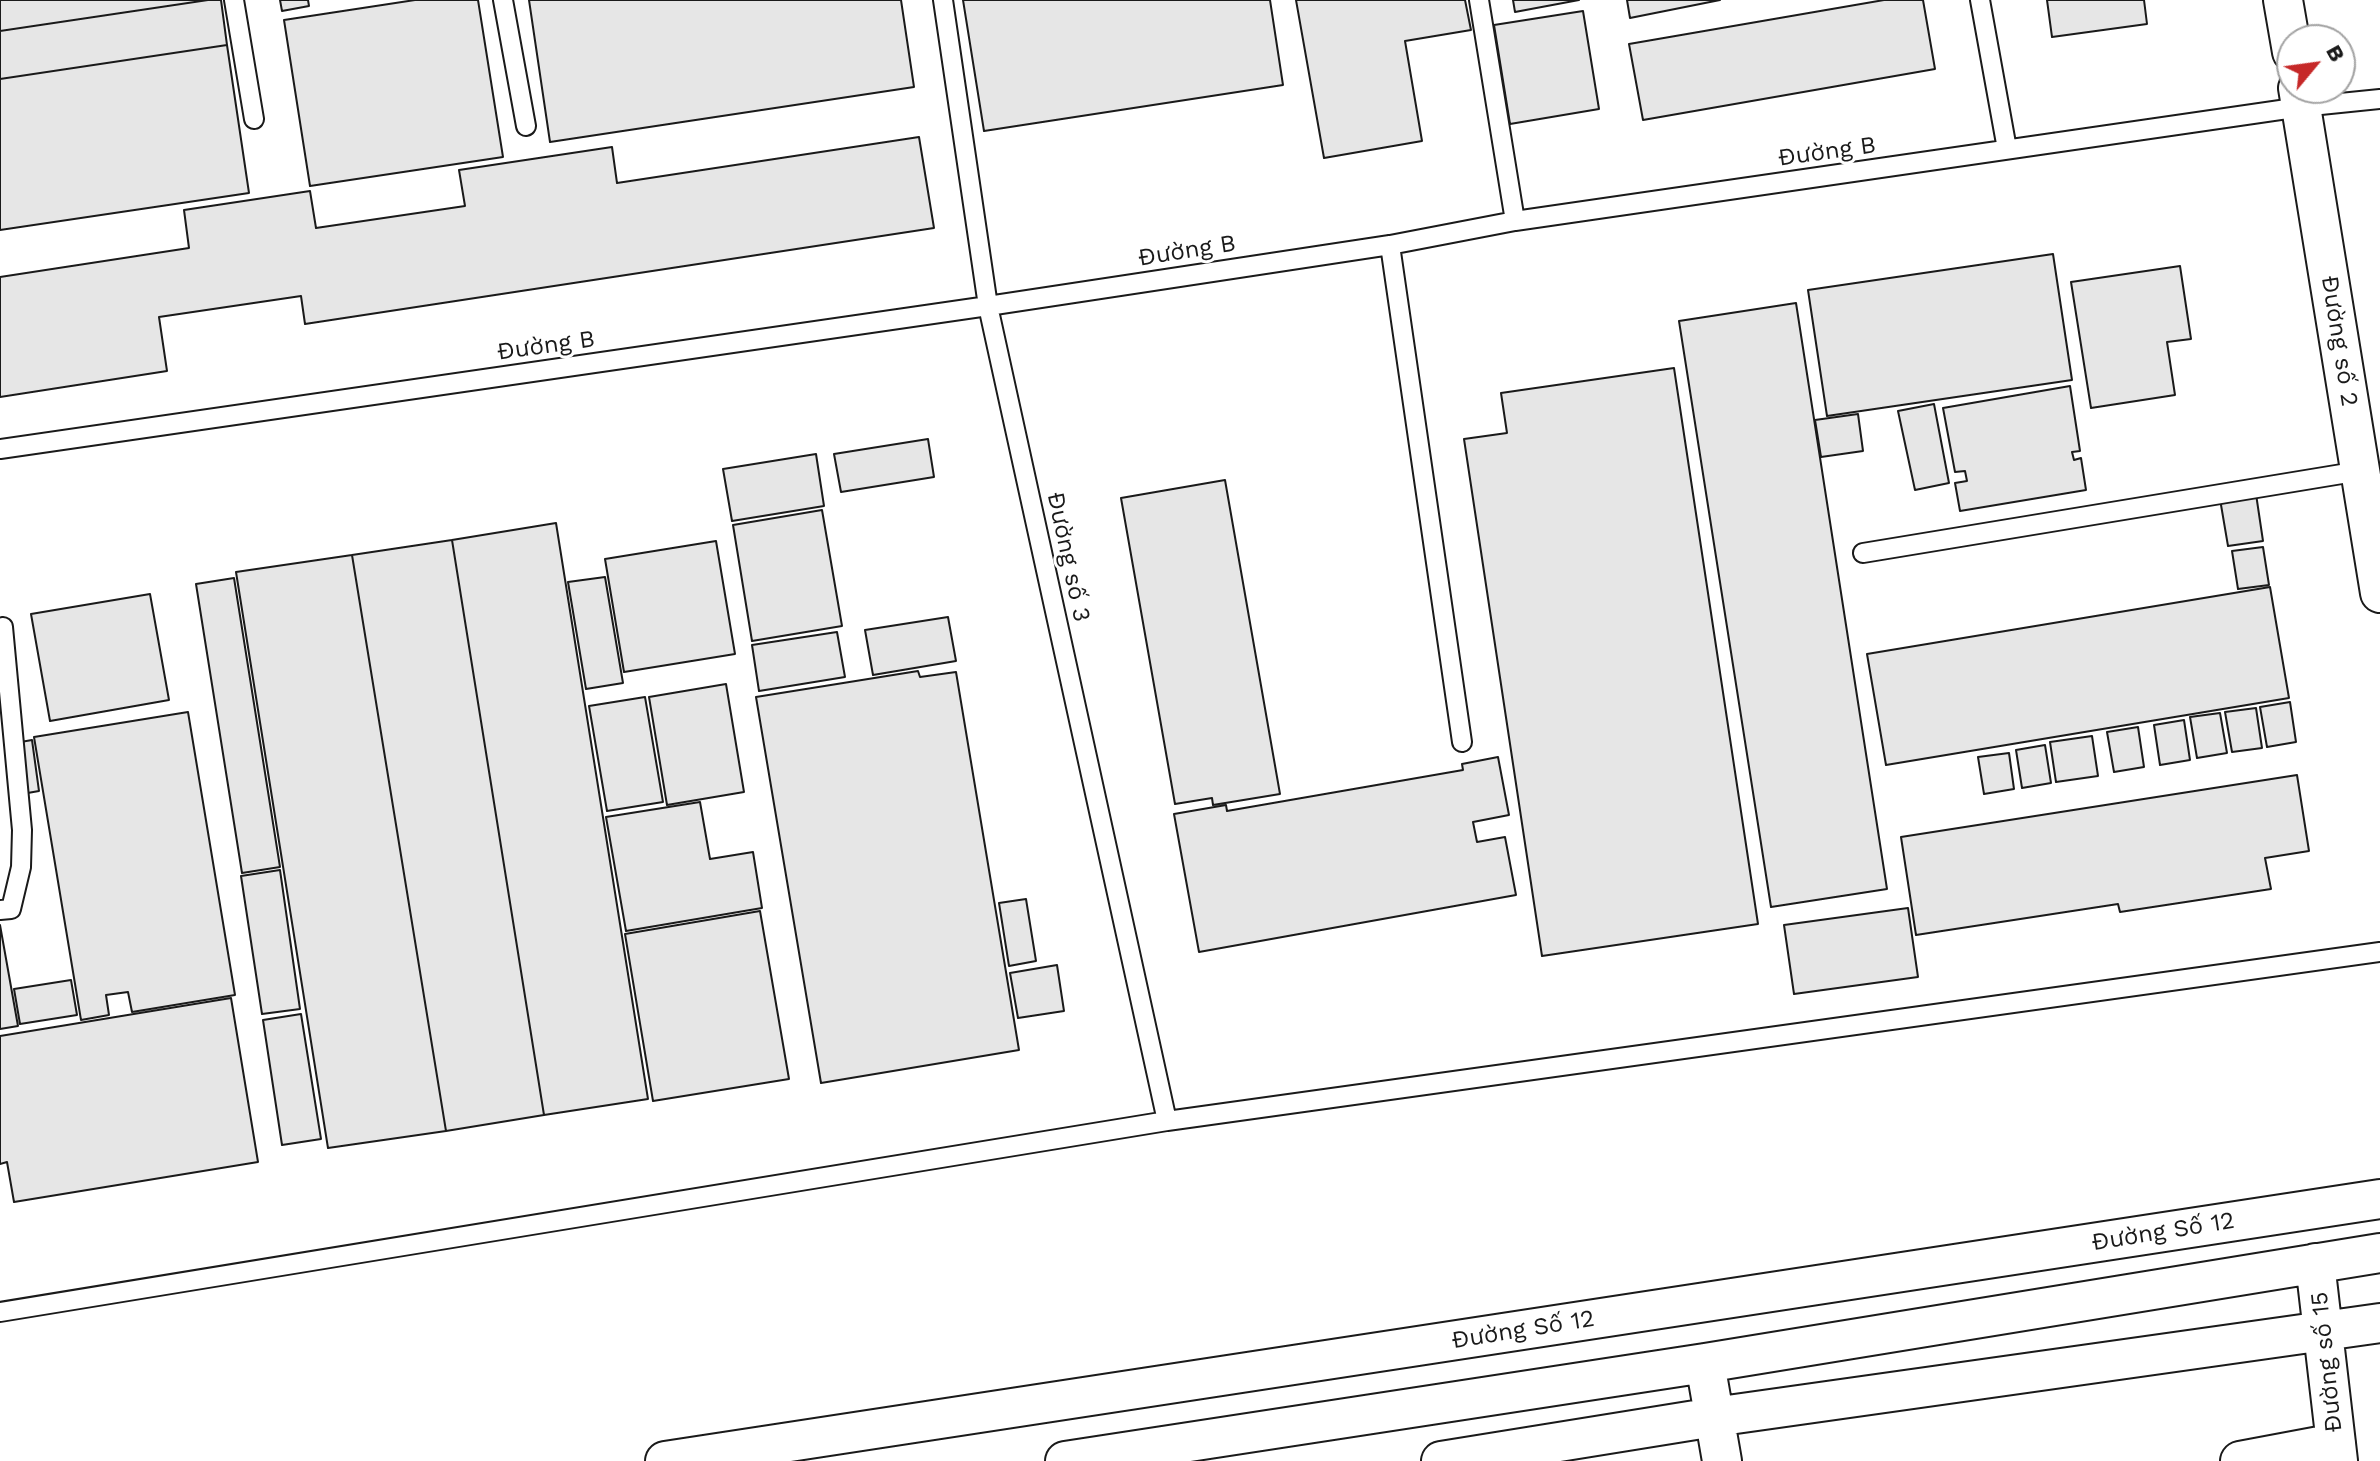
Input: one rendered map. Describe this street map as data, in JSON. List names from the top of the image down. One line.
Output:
{"streets":{"street":["Đường số 2","Đường Số 12","Đường số 15"],"lane":["Đường B","Đường số 3"]},"crossings":[["Đường B","Đường số 3"]],"north":"top right"}
